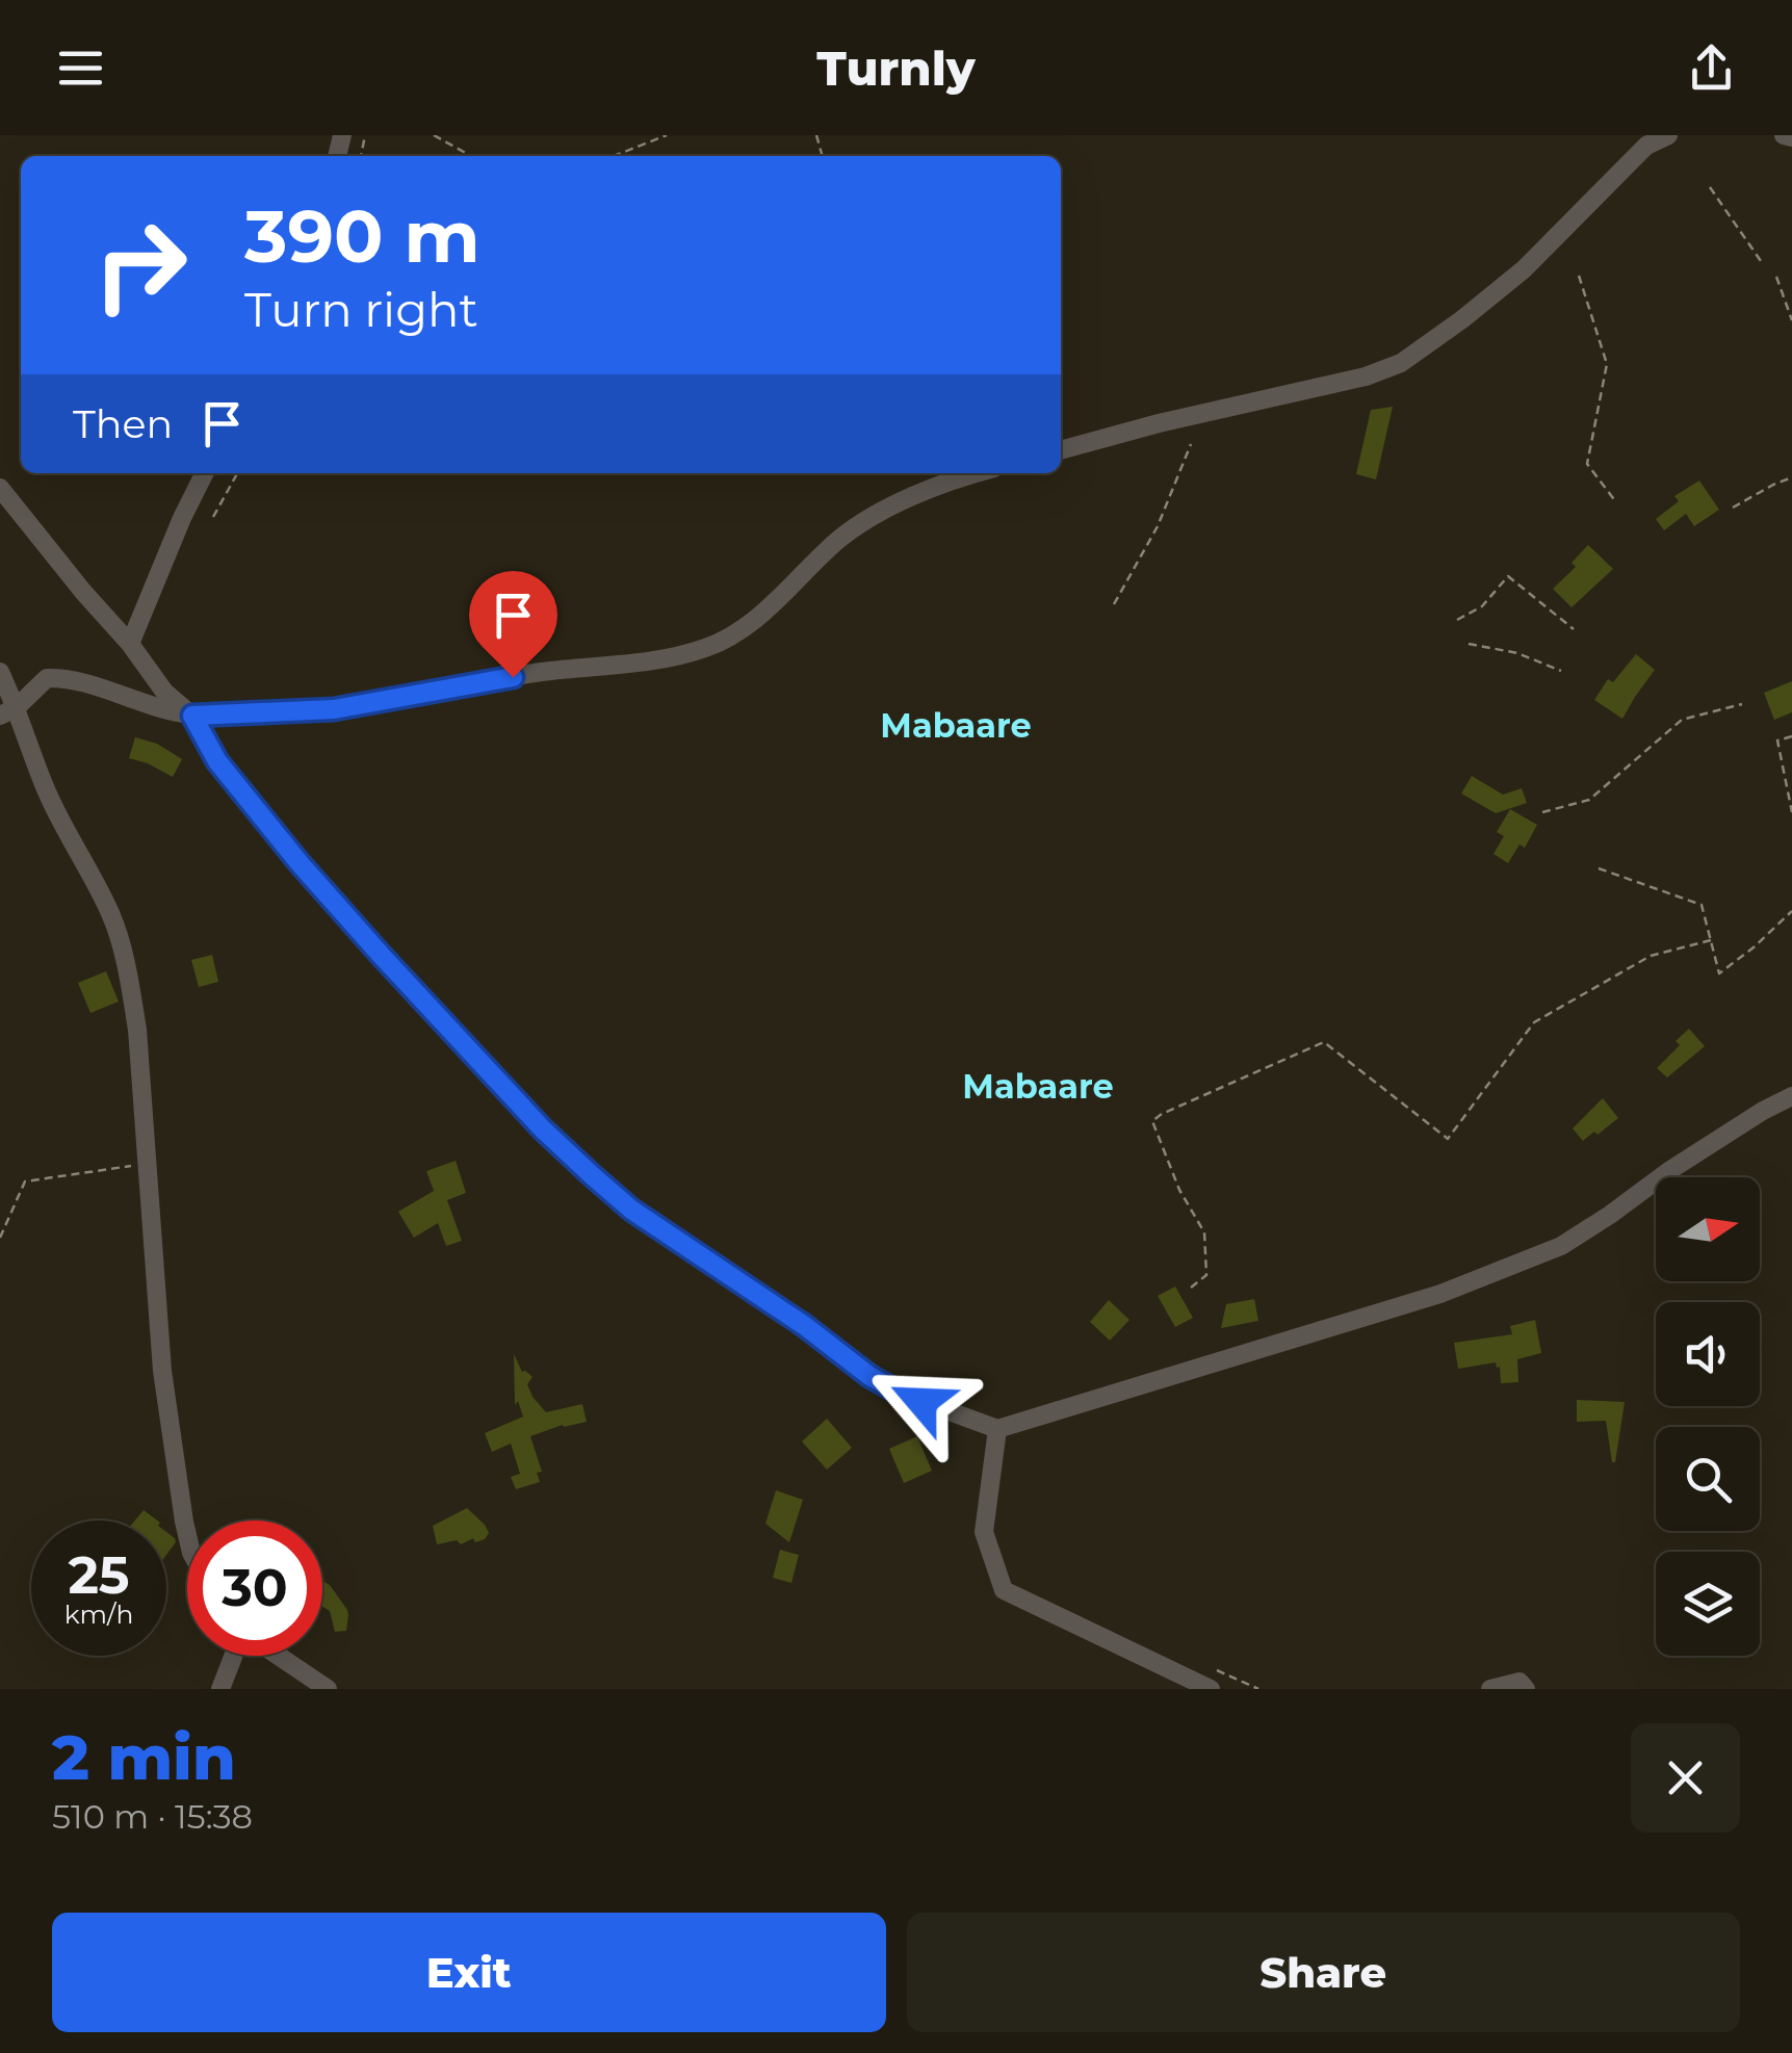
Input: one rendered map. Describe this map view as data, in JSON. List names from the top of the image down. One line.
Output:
{"districts":["Mabaare","Mabaare"],"north":"right","page":{"header":"Turnly","turn":["390 m","Turn right"],"then":"Then","speed":"25 km/h","limit":"30","heading":["2 min","510 m · 15:38"],"buttons":["Exit","Share"]}}
